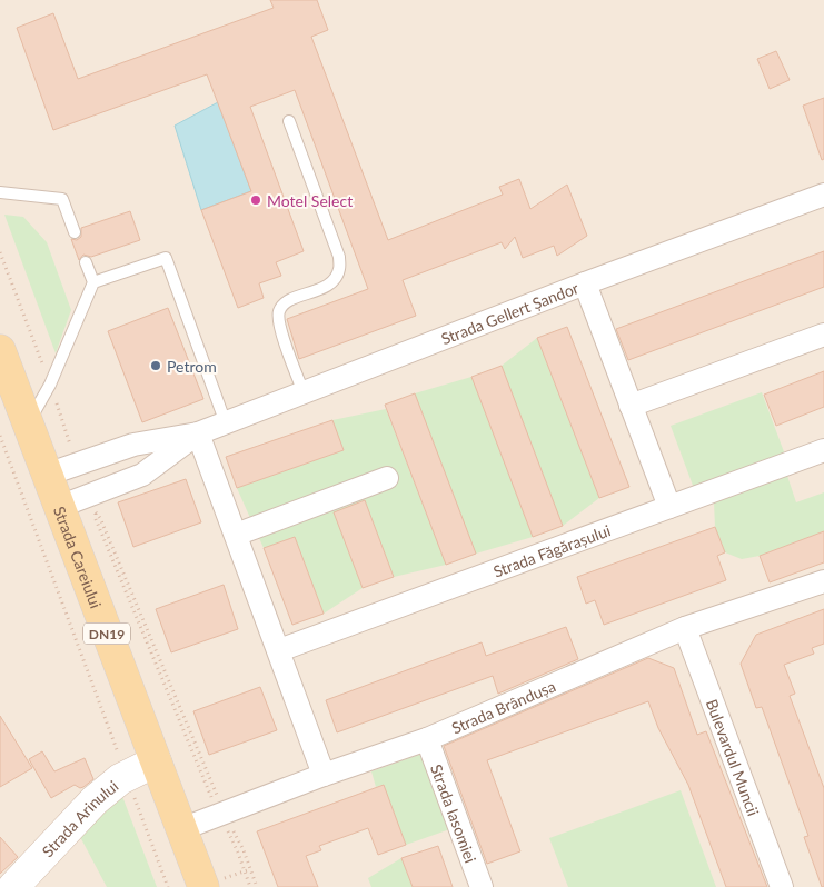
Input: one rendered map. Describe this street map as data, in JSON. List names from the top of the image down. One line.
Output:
{"streets":{"main road":["Strada Careiului","DN19"],"street":["Strada Gellert Șandor","Strada Făgărașului","Strada Brândușa","Bulevardul Muncii","Strada Iasomiei","Strada Arinului"]},"crossings":[["Strada Gellert Șandor","Strada Careiului"],["Strada Careiului","Strada Brândușa"],["Strada Careiului","Strada Arinului"],["Strada Brândușa","Bulevardul Muncii"],["Strada Brândușa","Strada Iasomiei"]],"places":["Motel Select","Petrom"]}
